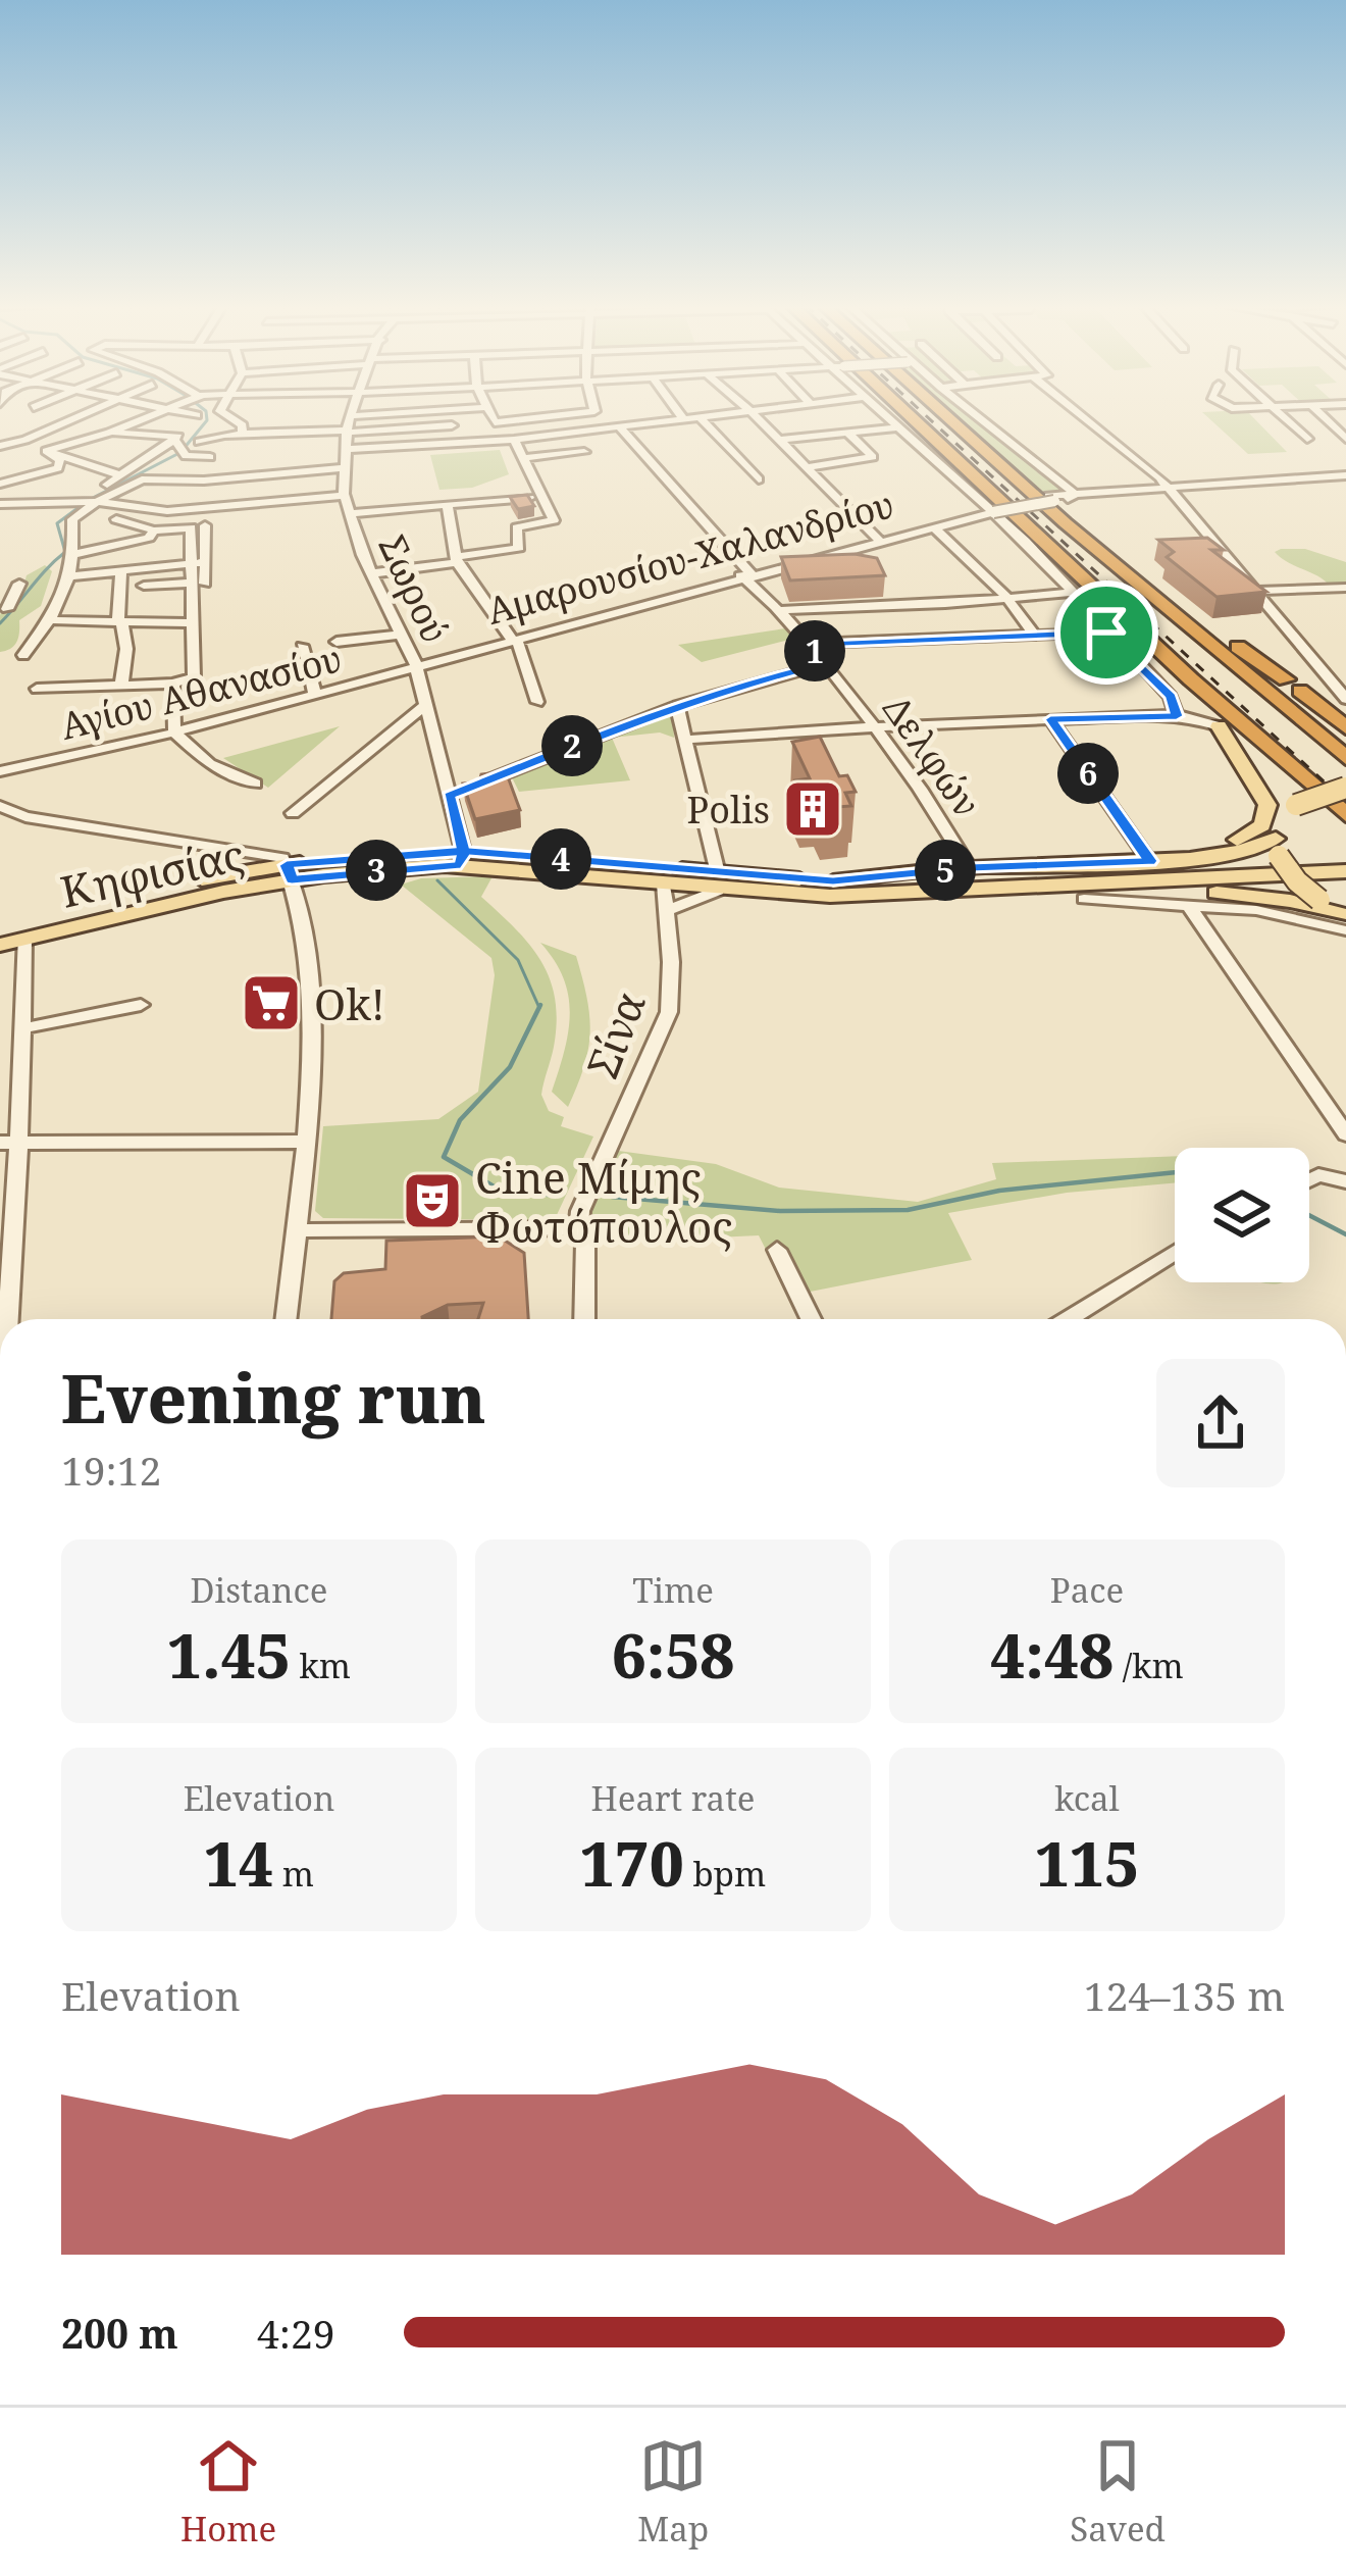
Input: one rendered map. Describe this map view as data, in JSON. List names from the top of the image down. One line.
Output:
{"streets":{"main road":["Κηφισίας"],"street":["Αμαρουσίου-Χαλανδρίου","Σωρού","Αγίου Αθανασίου","Δελφών","Σίνα"]},"crossings":[["Αμαρουσίου-Χαλανδρίου","Σωρού"],["Αμαρουσίου-Χαλανδρίου","Αγίου Αθανασίου"],["Αμαρουσίου-Χαλανδρίου","Δελφών"],["Σωρού","Αγίου Αθανασίου"],["Σωρού","Κηφισίας"],["Κηφισίας","Σίνα"]],"places":{"building":["Polis"],"supermarket":["Ok!"],"theatre":["Cine Μίμης Φωτόπουλος"]},"page":{"pins":["1","2","6","4","3","5"],"heading":["Evening run","19:12"],"stats":[["Distance","1.45 km"],["Time","6:58"],["Pace","4:48 /km"],["Elevation","14 m"],["Heart rate","170 bpm"],["kcal","115"]],"chart":["Elevation","124–135 m"],"list":[{"name":"200 m","note":"4:29"}],"tabs":["Home","Map","Saved"]}}
